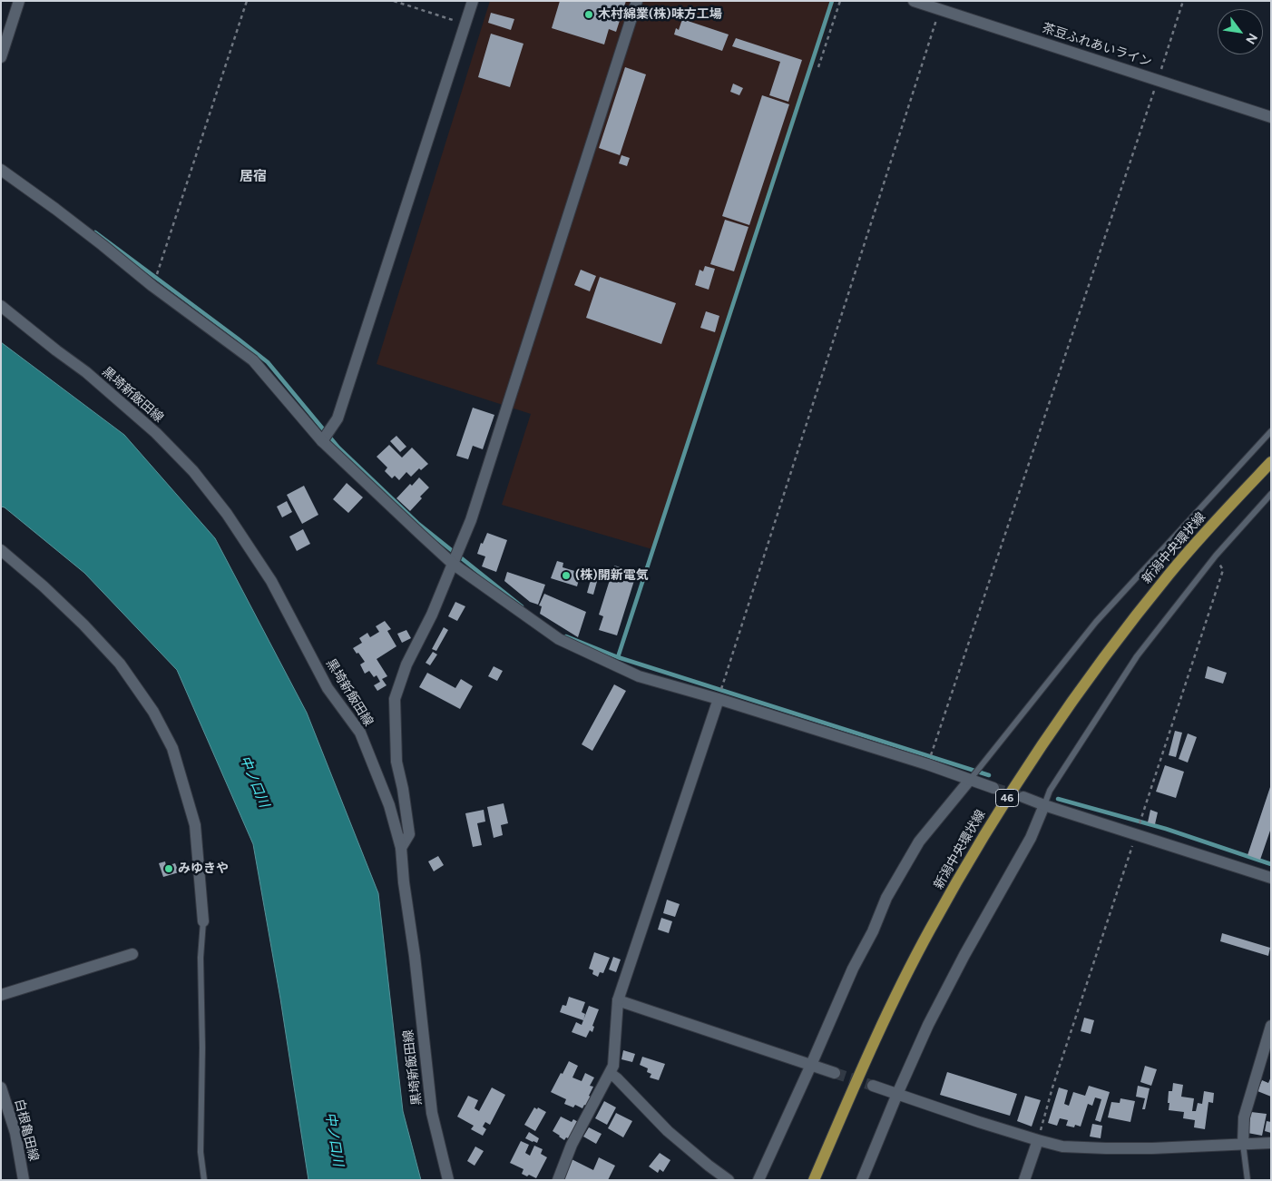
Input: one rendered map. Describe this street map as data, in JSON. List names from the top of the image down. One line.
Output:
{"streets":{"main road":["新潟中央環状線","46"],"street":["茶豆ふれあいライン","黒埼新飯田線","白根亀田線"]},"districts":["居宿"],"water":["中ノ口川"],"places":["木村綿業(株)味方工場","(株)開新電気","みゆきや"],"north":"bottom right"}
